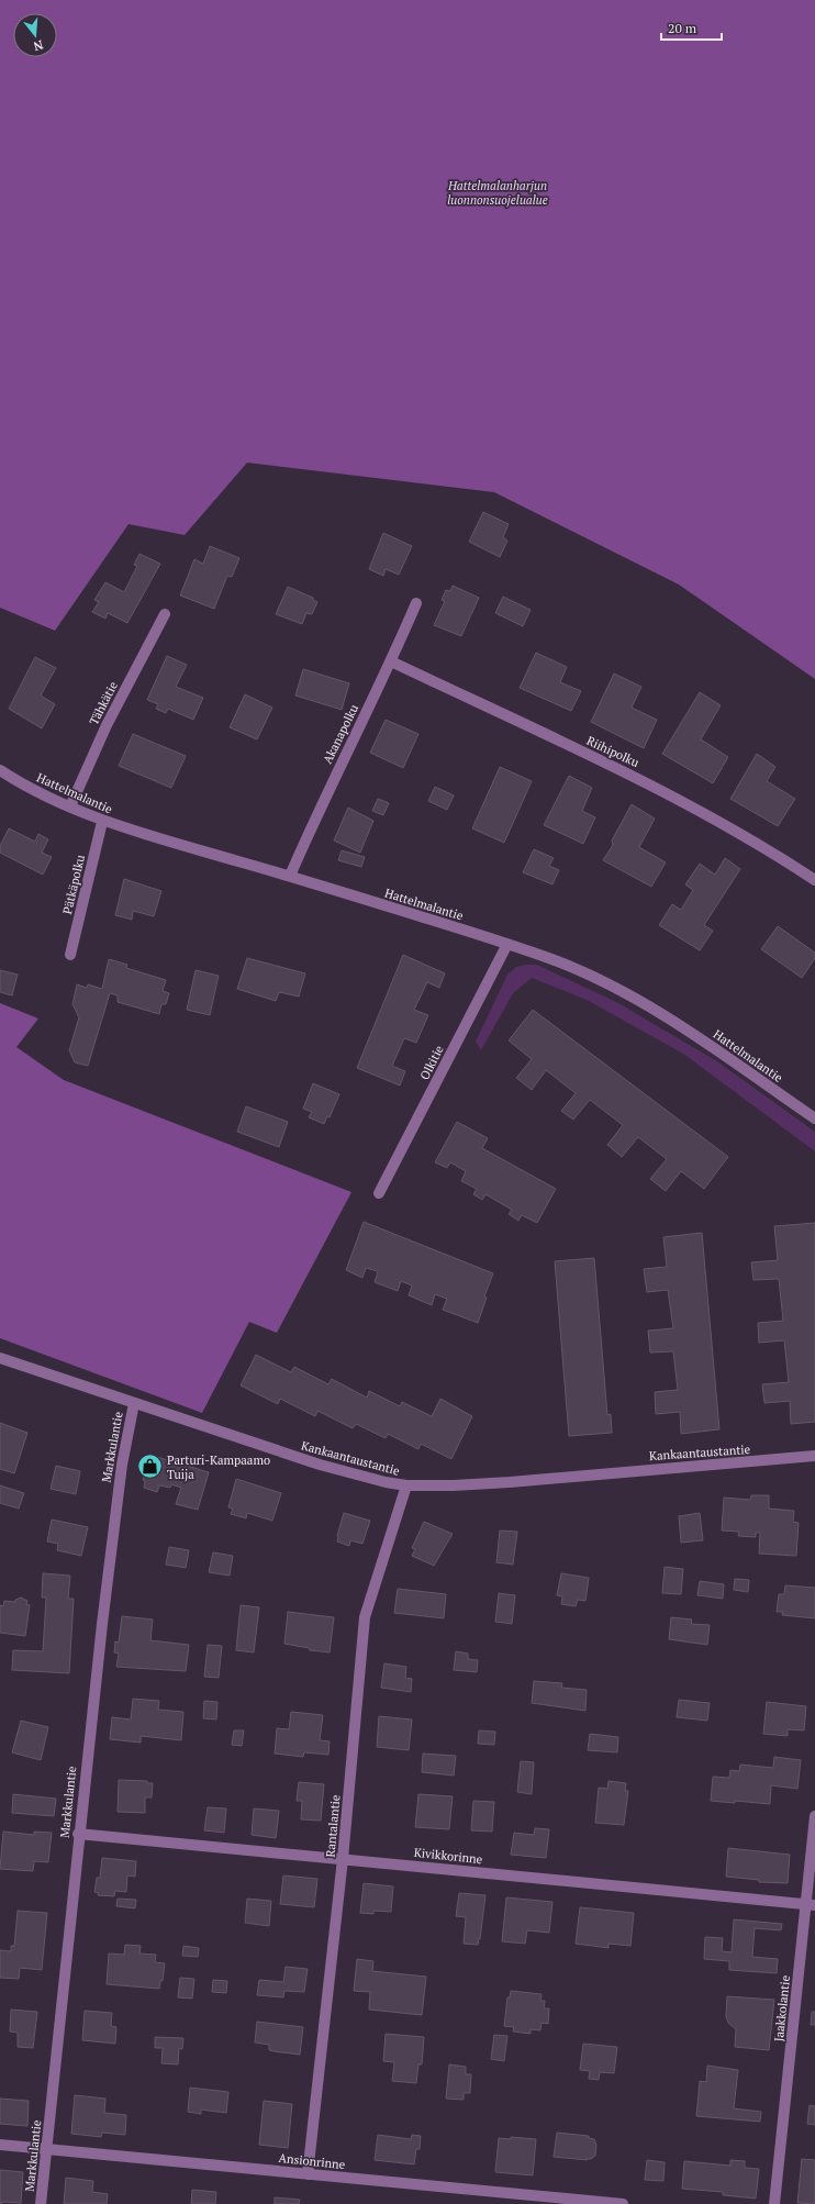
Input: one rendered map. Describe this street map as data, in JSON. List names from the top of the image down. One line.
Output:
{"streets":{"street":["Tähkätie","Akanapolku","Riihipolku","Hattelmalantie","Pätkäpolku","Olkitie","Markkulantie","Kankaantaustantie","Rantalantie","Kivikkorinne","Jaakkolantie","Ansionrinne"]},"crossings":[["Tähkätie","Hattelmalantie"],["Akanapolku","Riihipolku"],["Akanapolku","Hattelmalantie"],["Hattelmalantie","Pätkäpolku"],["Hattelmalantie","Olkitie"],["Markkulantie","Kankaantaustantie"],["Markkulantie","Kivikkorinne"],["Markkulantie","Ansionrinne"],["Kankaantaustantie","Rantalantie"],["Rantalantie","Kivikkorinne"],["Rantalantie","Ansionrinne"],["Kivikkorinne","Jaakkolantie"]],"parks":["Hattelmalanharjun luonnonsuojelualue"],"places":{"shop":["Parturi-Kampaamo Tuija"]},"scale_bar":"20 m","north":"bottom"}
